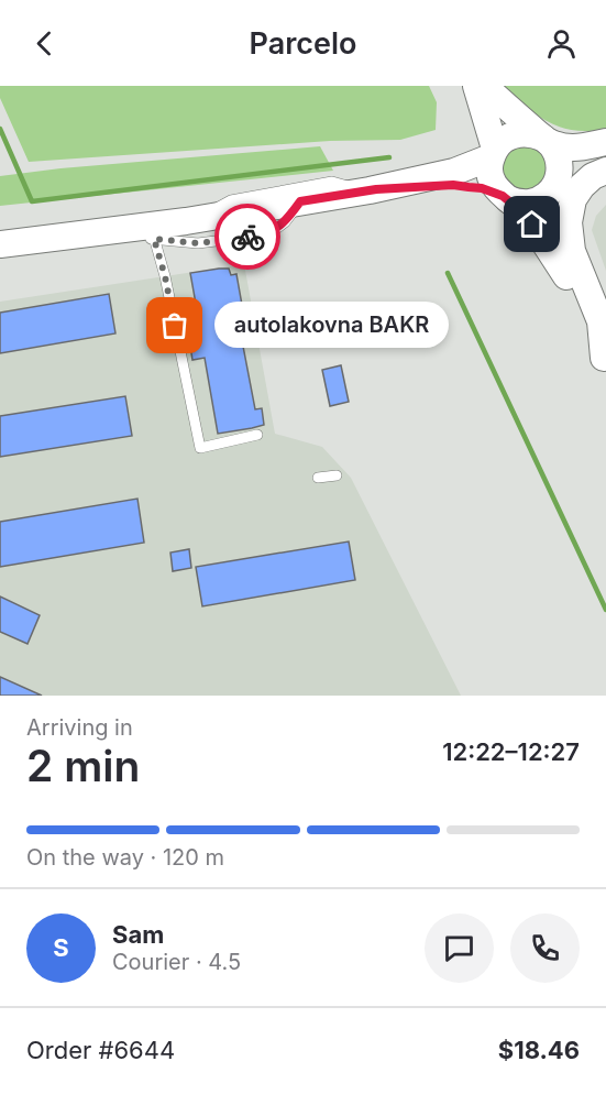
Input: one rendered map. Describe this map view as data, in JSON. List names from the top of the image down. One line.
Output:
{"places":["autolakovna BAKR"],"page":{"header":"Parcelo","bubble":"autolakovna BAKR","heading":["2 min","Arriving in","12:22–12:27"],"panel":["Sam","Courier · 4.5","Order #6644","$18.46"],"bar":"On the way · 120 m","round":"S"}}
